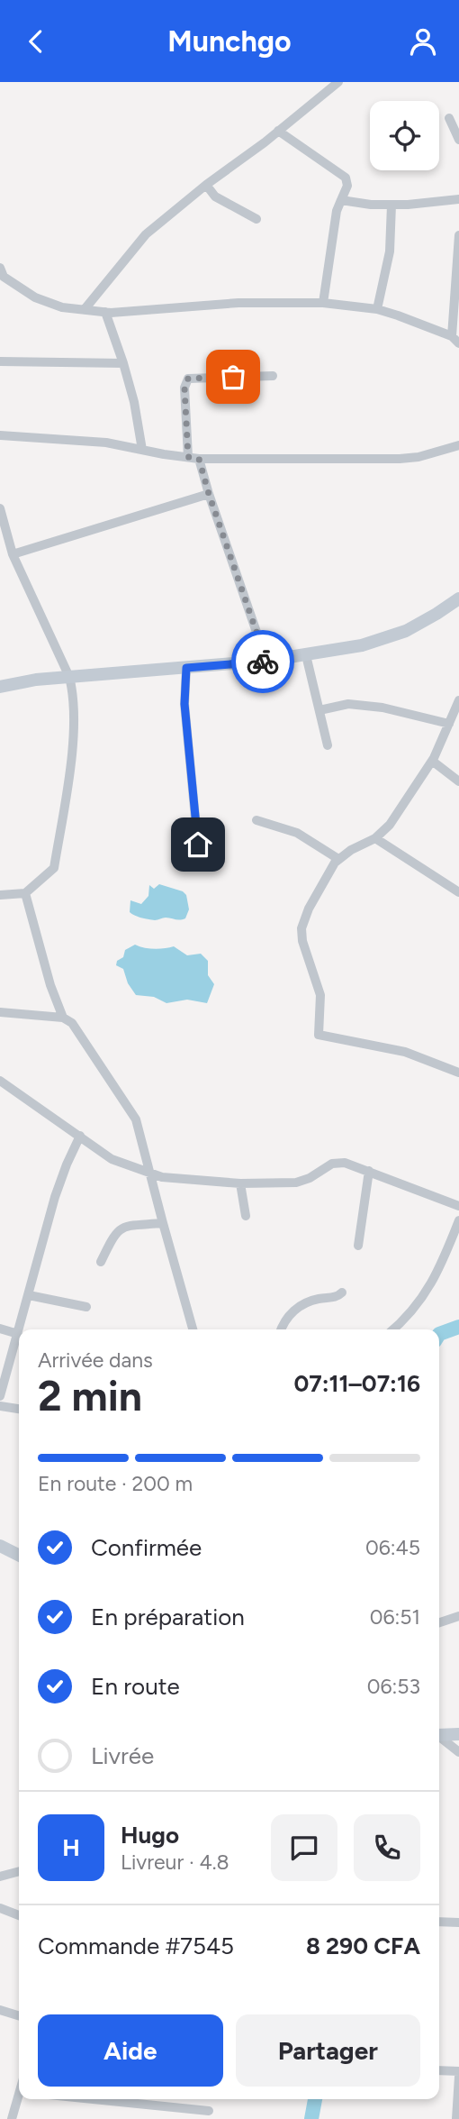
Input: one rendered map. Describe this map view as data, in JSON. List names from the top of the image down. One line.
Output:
{"page":{"header":"Munchgo","heading":["2 min","Arrivée dans","07:11–07:16"],"panel":["Hugo","Livreur · 4.8","Commande #7545","8 290 CFA"],"bar":"En route · 200 m","list":[["Confirmée","06:45"],["En préparation","06:51"],["En route","06:53"],"Livrée"],"round":"H","buttons":["Aide","Partager"]}}
